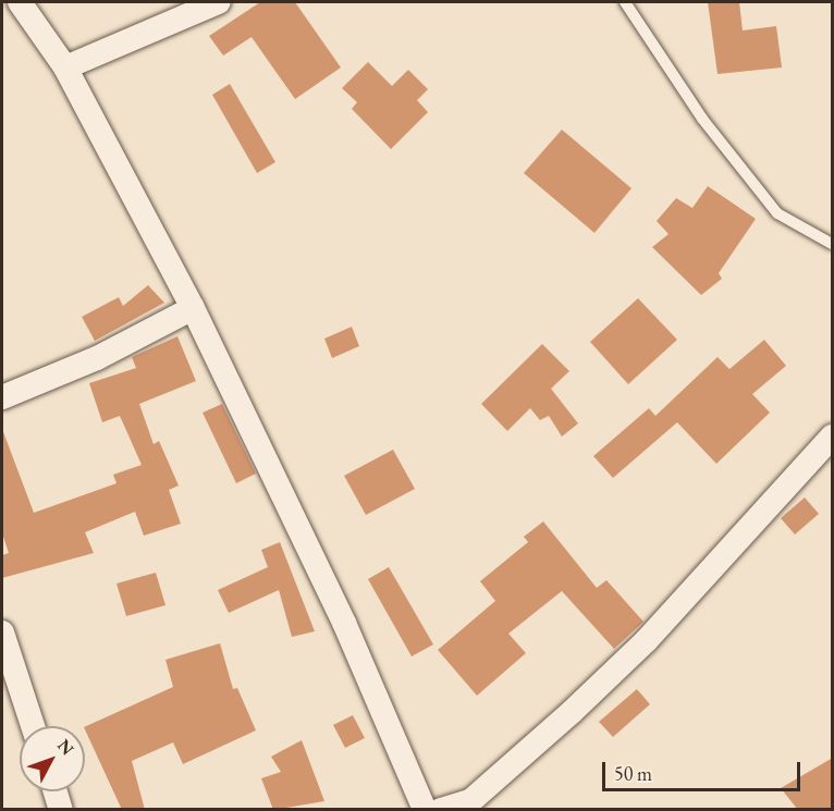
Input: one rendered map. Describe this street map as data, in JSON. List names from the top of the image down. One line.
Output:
{"scale_bar":"50 m","north":"top right"}
